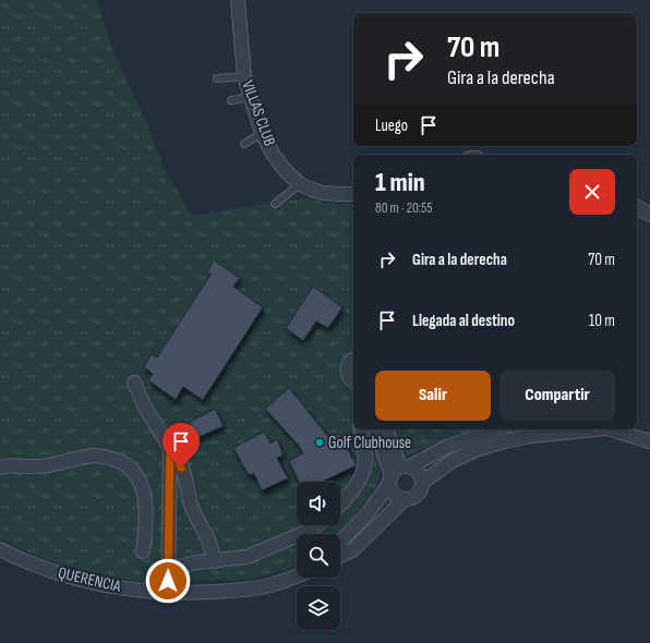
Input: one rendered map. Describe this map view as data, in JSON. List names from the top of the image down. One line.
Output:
{"streets":{"street":["VILLAS CLUB","QUERENCIA"]},"places":["Golf Clubhouse"],"page":{"turn":["70 m","Gira a la derecha"],"then":"Luego","heading":["1 min","80 m · 20:55"],"list":[{"name":"Gira a la derecha","value":"70 m"},{"name":"Llegada al destino","value":"10 m"}],"buttons":["Salir","Compartir"]}}
